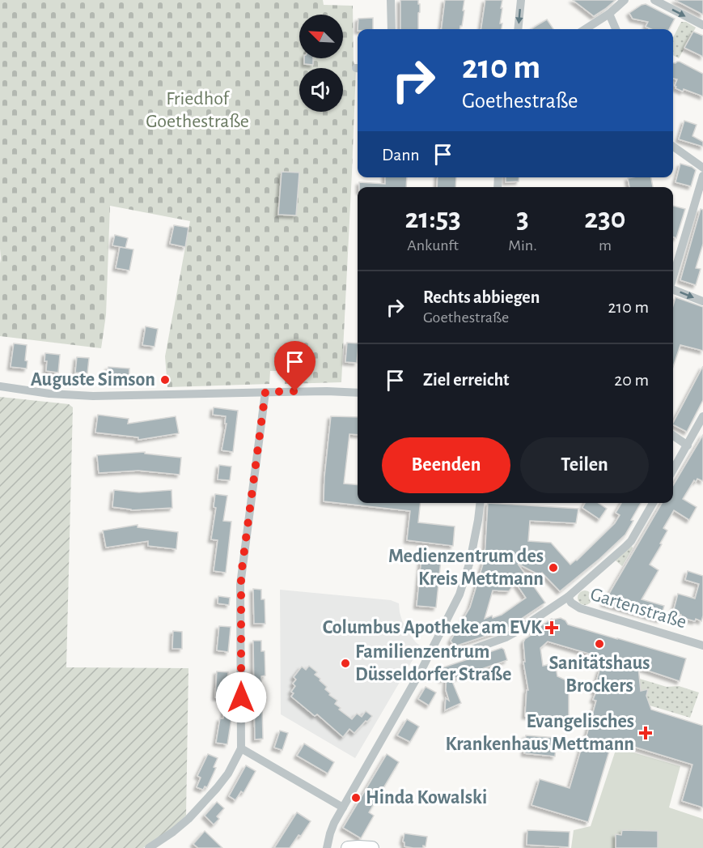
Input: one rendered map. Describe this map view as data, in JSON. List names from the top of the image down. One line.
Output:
{"streets":{"street":["Gartenstraße"]},"parks":["Friedhof Goethestraße"],"places":{"other":["Auguste Simson","Medienzentrum des Kreis Mettmann","Sanitätshaus Brockers","Familienzentrum Düsseldorfer Straße","Hinda Kowalski"],"health":["Columbus Apotheke am EVK","Evangelisches Krankenhaus Mettmann"]},"north":"top left","page":{"turn":["210 m","Goethestraße"],"then":"Dann","eta":["21:53","Ankunft","3","Min.","230","m"],"list":[{"name":"Rechts abbiegen","note":"Goethestraße","value":"210 m"},{"name":"Ziel erreicht","value":"20 m"}],"buttons":["Beenden","Teilen"]}}
